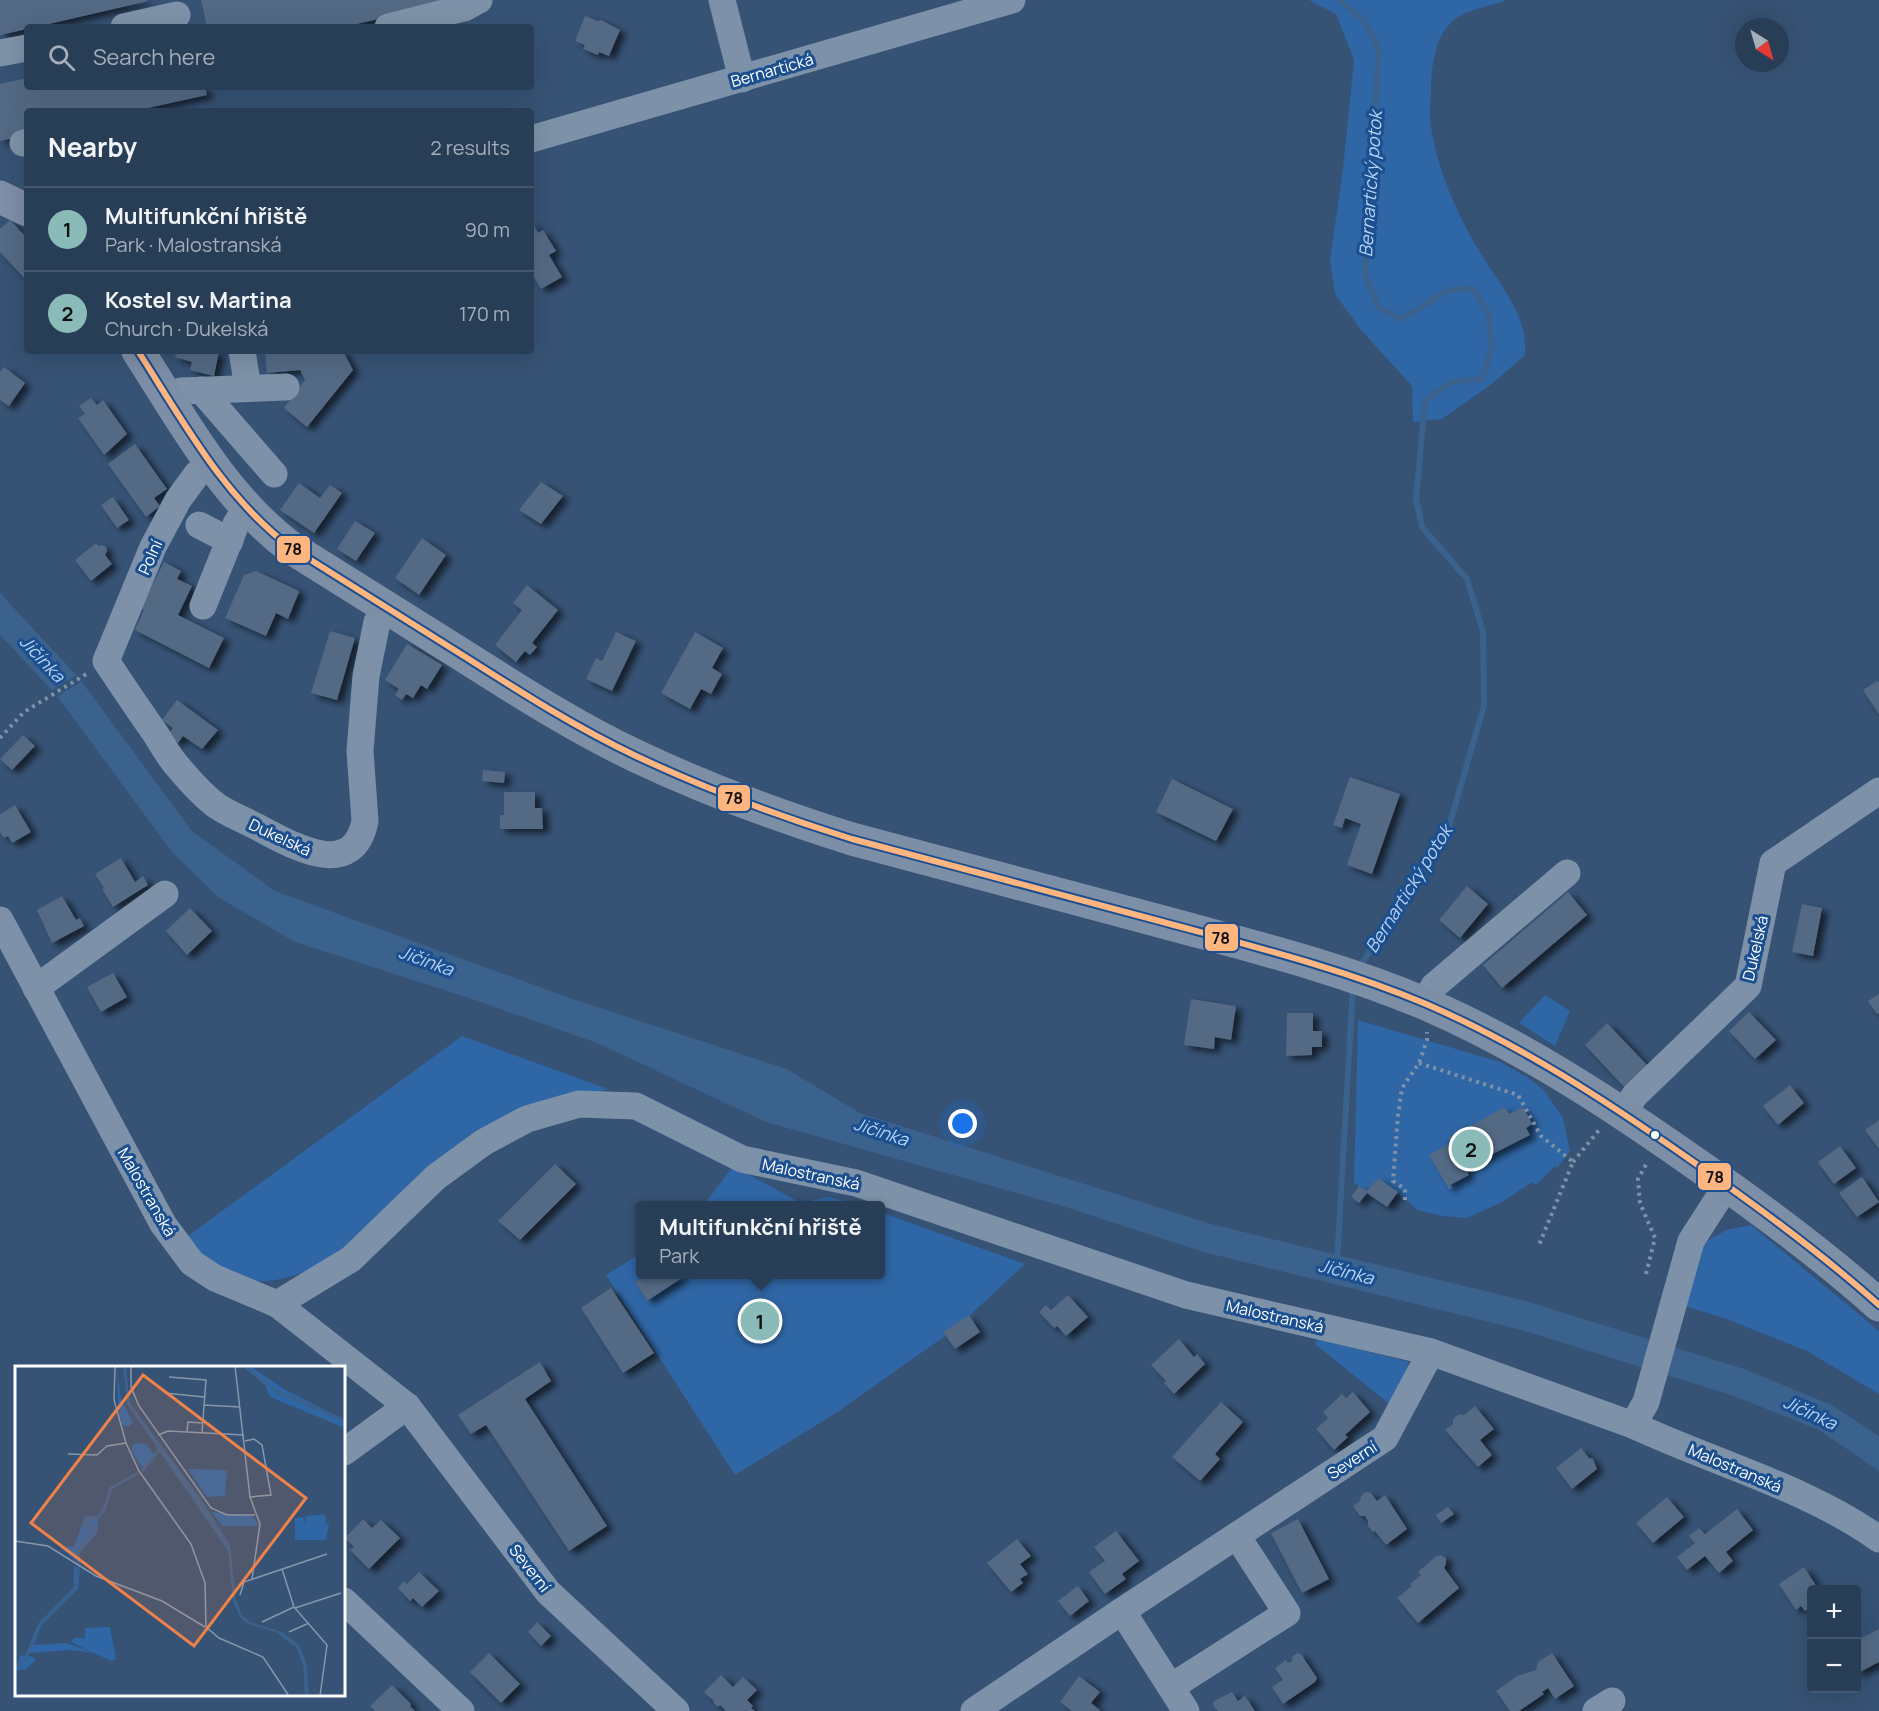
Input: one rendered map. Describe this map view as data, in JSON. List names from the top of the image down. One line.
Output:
{"streets":{"street":["Bernartická","Polní","Dukelská","Malostranská","Severní"]},"crossings":[["Polní","Dukelská"],["Malostranská","Severní"]],"water":["Bernartický potok","Jičínka"],"lines":["transit line 78"],"north":"bottom right","page":{"search":"Search here","heading":["Nearby","2 results"],"list":[{"mark":"1","name":"Multifunkční hřiště","note":"Park · Malostranská","value":"90 m"},{"mark":"2","name":"Kostel sv. Martina","note":"Church · Dukelská","value":"170 m"}],"pins":["2","1"],"popup":["Multifunkční hřiště","Park"],"map_buttons":["+","−"]}}
